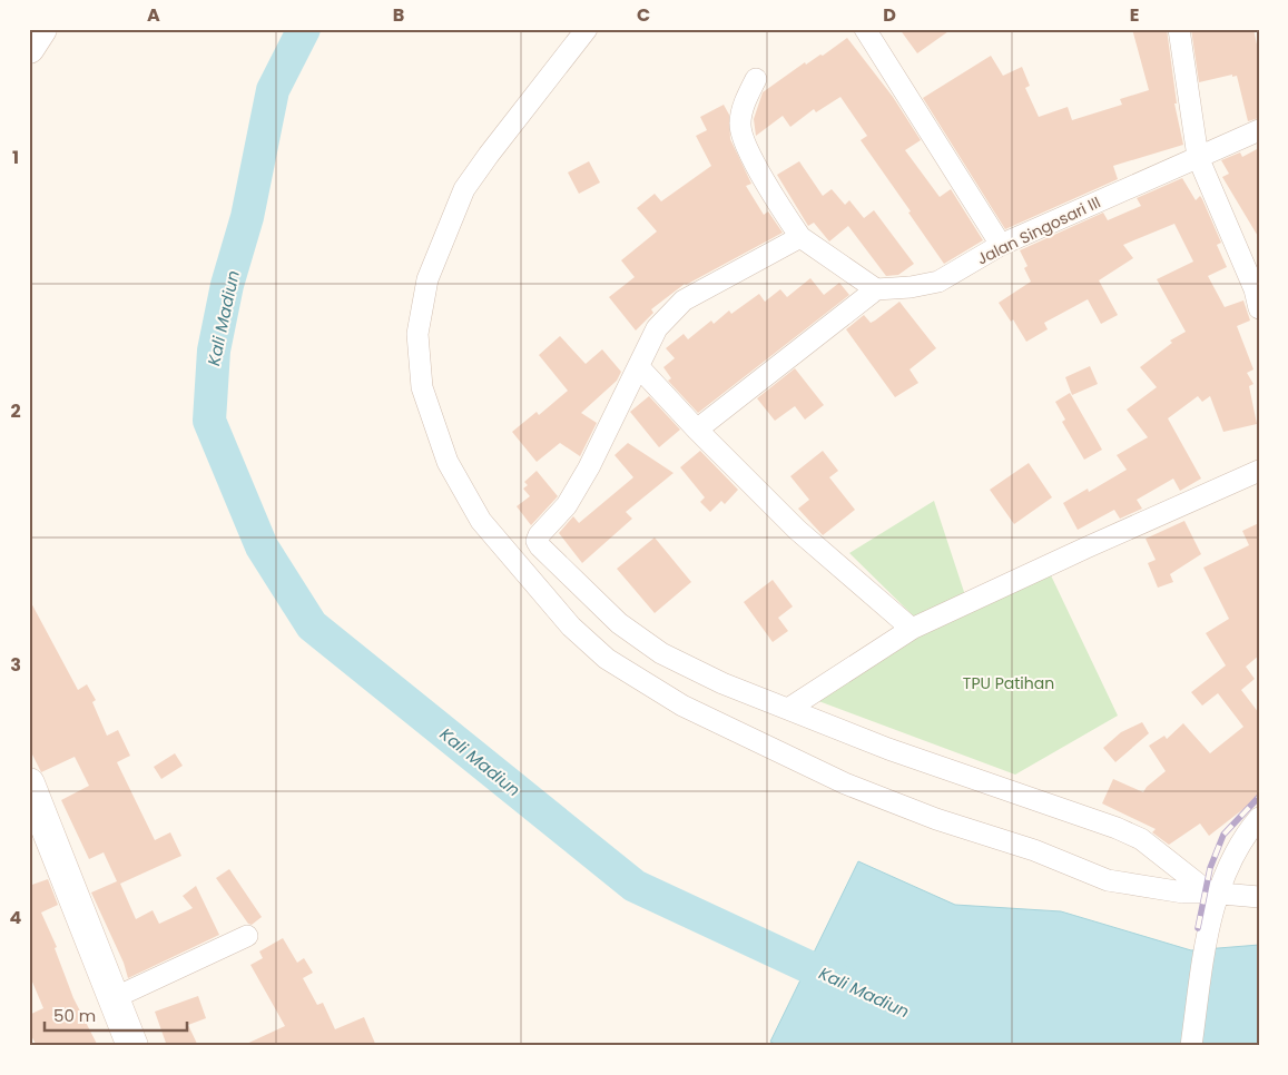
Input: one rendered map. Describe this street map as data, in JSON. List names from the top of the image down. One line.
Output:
{"streets":{"street":["Jalan Singosari III"]},"water":["Kali Madiun"],"parks":["TPU Patihan"],"scale_bar":"50 m","grid":{"columns":["A","B","C","D","E"],"rows":["1","2","3","4"]}}
